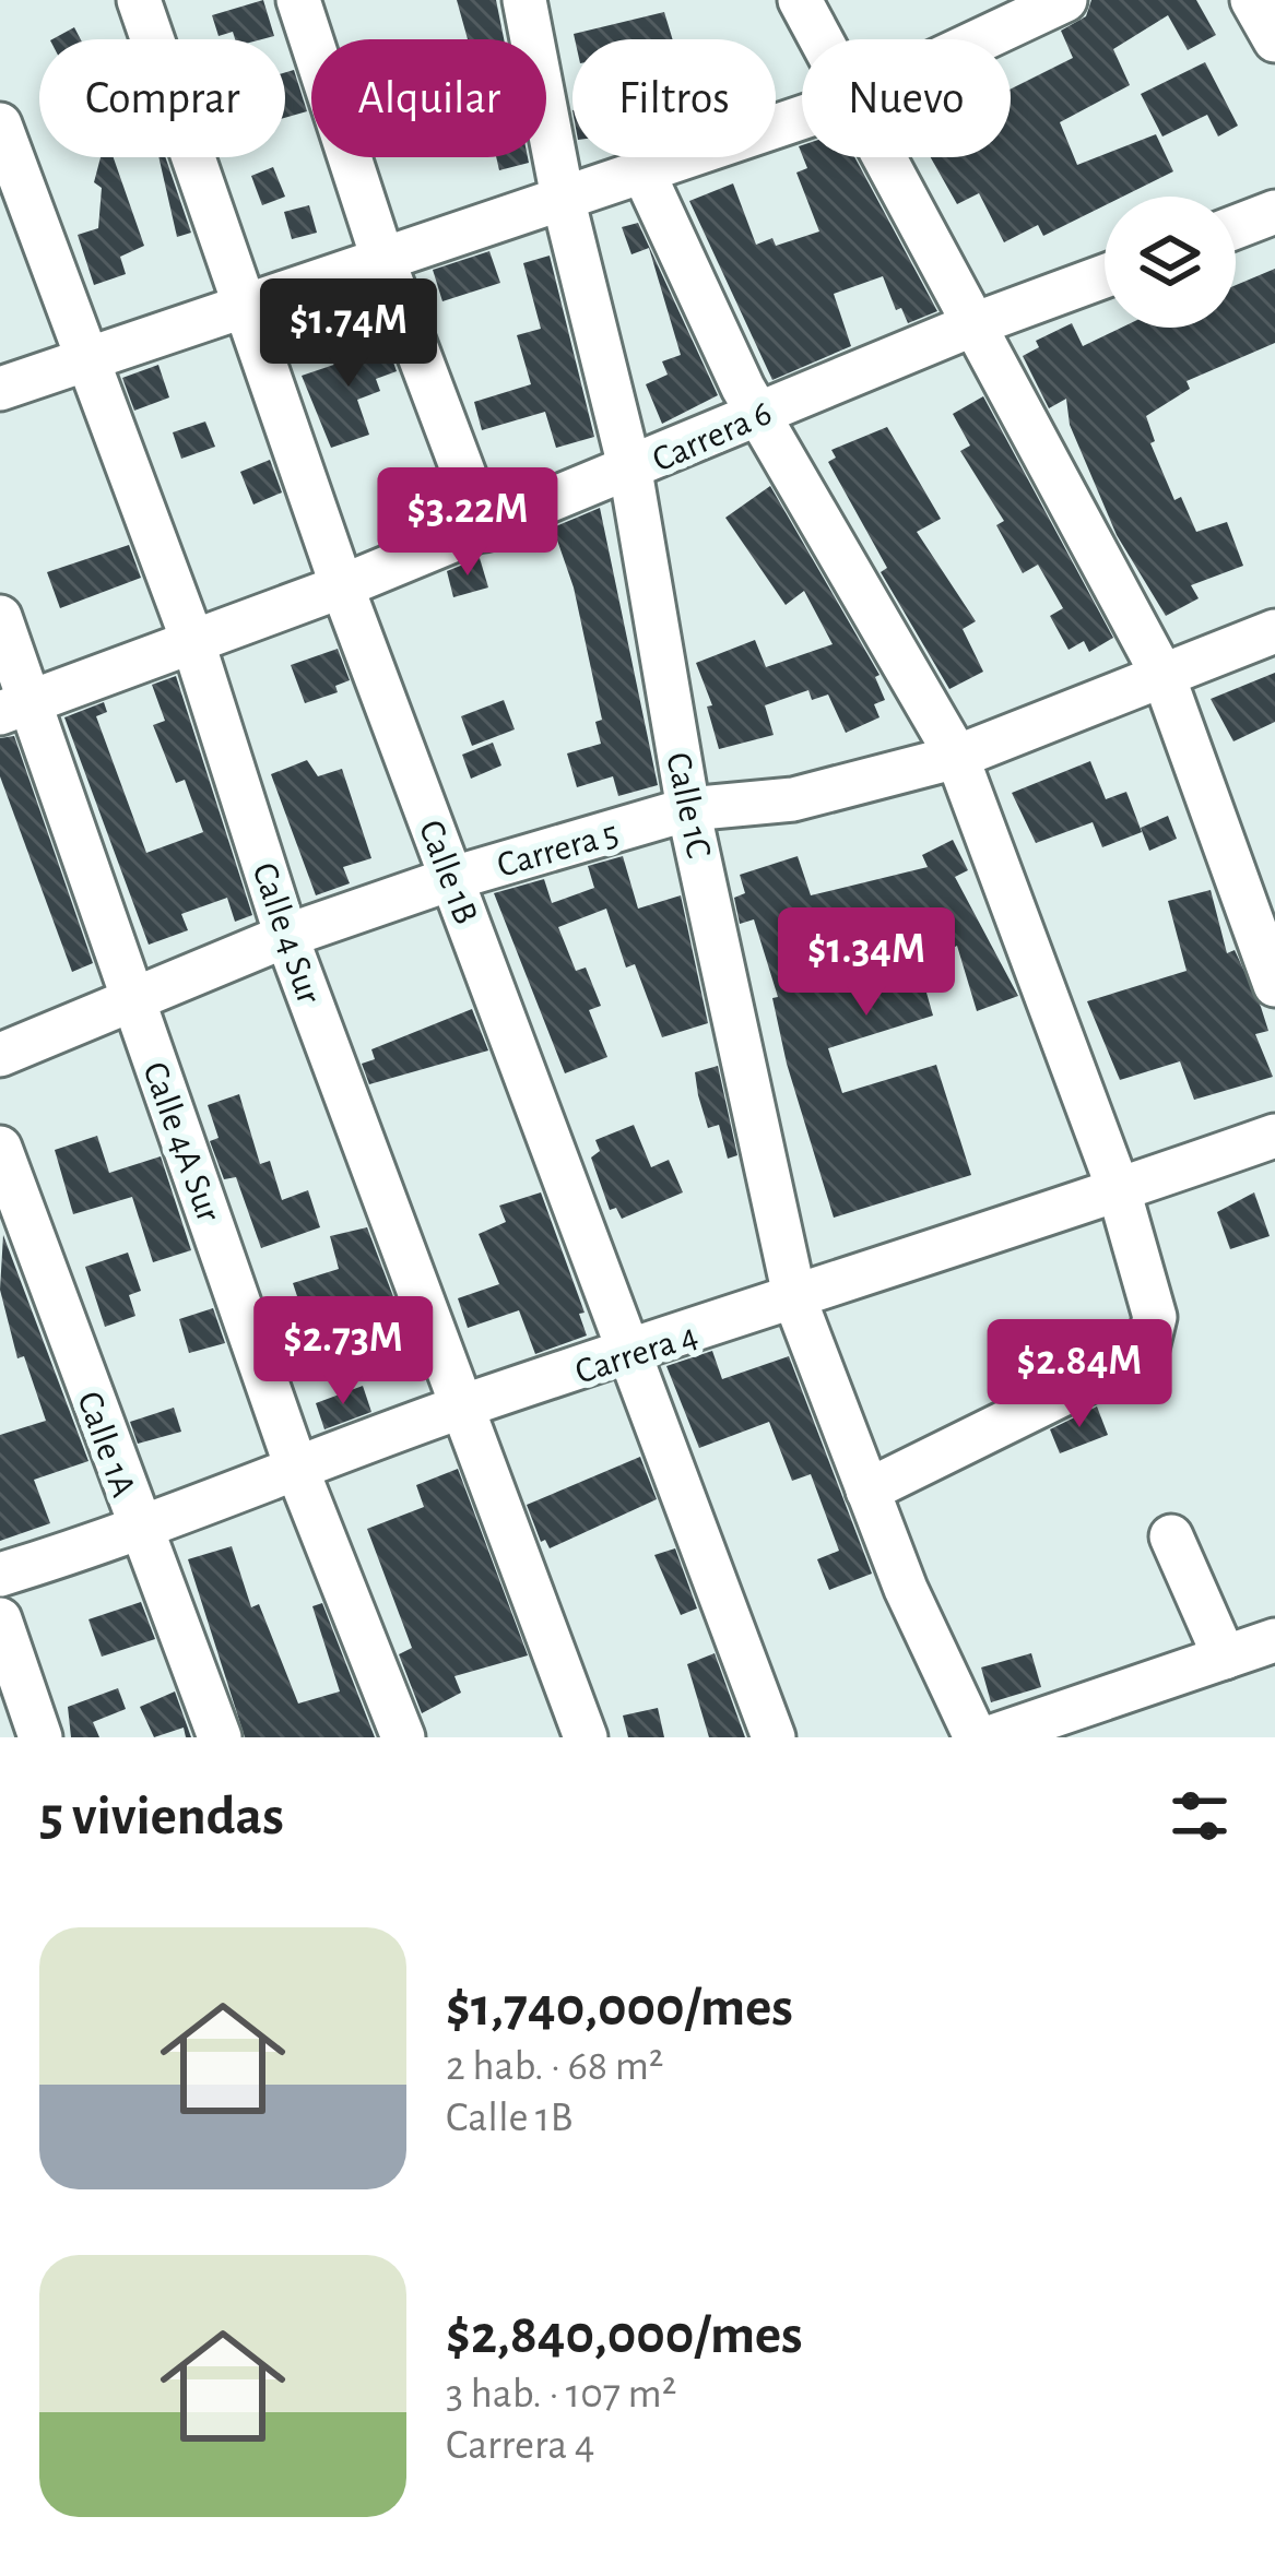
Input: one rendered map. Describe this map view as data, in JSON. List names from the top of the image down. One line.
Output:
{"streets":{"street":["Carrera 6","Calle 1C","Carrera 5","Calle 1B","Calle 4 Sur","Calle 4A Sur","Carrera 4","Calle 1A"]},"crossings":[["Carrera 6","Calle 1C"],["Carrera 6","Calle 1B"],["Carrera 6","Calle 4 Sur"],["Carrera 6","Calle 4A Sur"],["Calle 1C","Carrera 5"],["Calle 1C","Carrera 4"],["Carrera 5","Calle 1B"],["Carrera 5","Calle 4 Sur"],["Carrera 5","Calle 4A Sur"],["Calle 1B","Carrera 4"],["Calle 4 Sur","Carrera 4"],["Calle 4A Sur","Carrera 4"],["Carrera 4","Calle 1A"]],"page":{"chip":["Comprar","Alquilar","Filtros","Nuevo"],"price":["$1.74M","$3.22M","$1.34M","$2.73M","$2.84M"],"heading":"5 viviendas","list":[{"name":"$1,740,000/mes","note":"2 hab. · 68 m² · Calle 1B"},{"name":"$2,840,000/mes","note":"3 hab. · 107 m² · Carrera 4"}]}}
